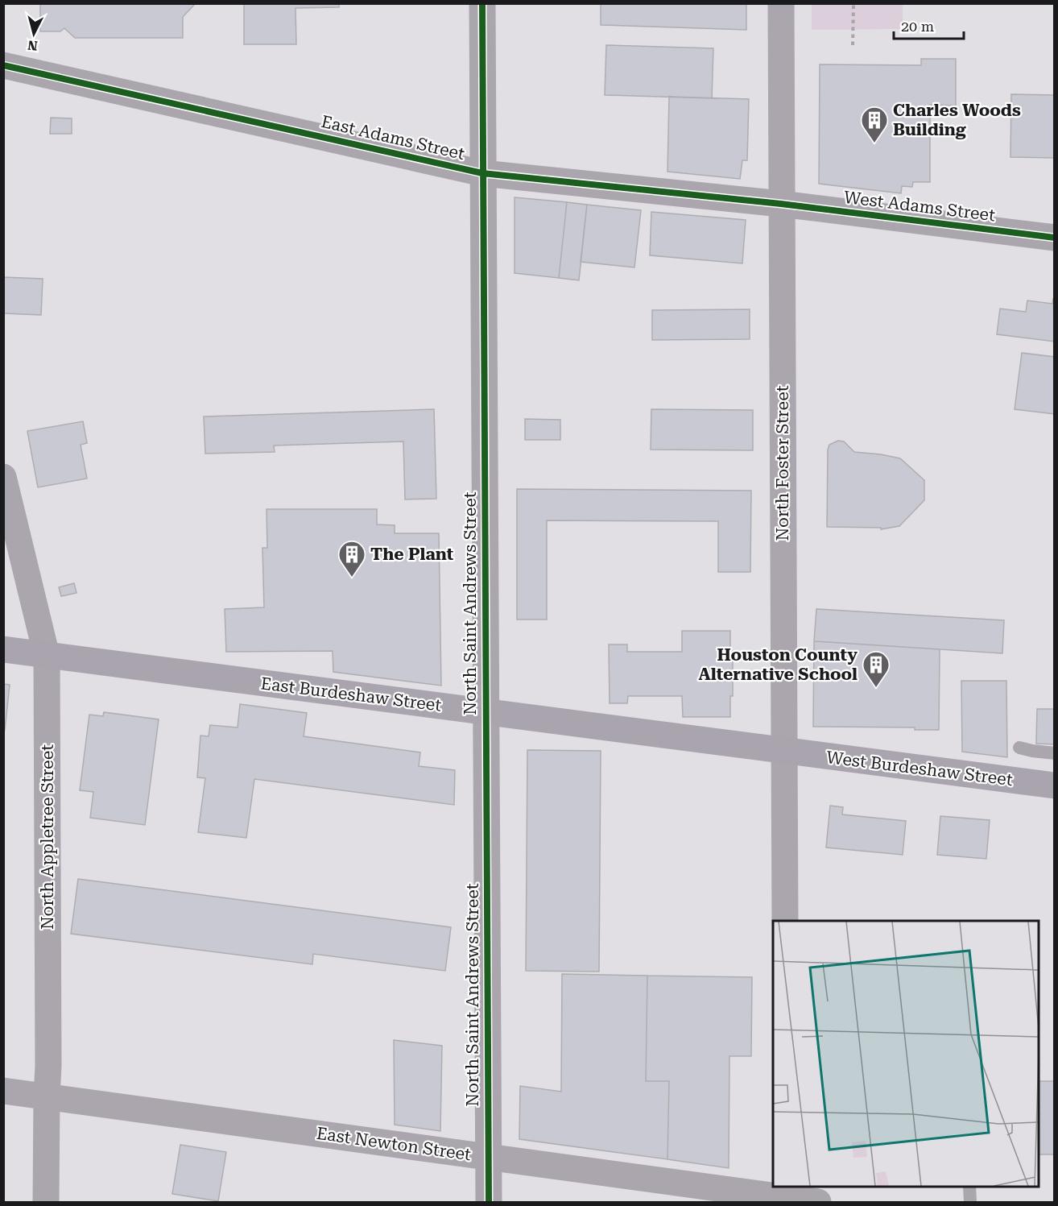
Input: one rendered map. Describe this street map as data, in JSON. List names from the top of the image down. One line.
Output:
{"streets":{"street":["East Adams Street","West Adams Street","North Foster Street","North Saint Andrews Street","East Burdeshaw Street","West Burdeshaw Street","North Appletree Street","East Newton Street"]},"crossings":[["East Adams Street","West Adams Street"],["East Adams Street","North Foster Street"],["East Adams Street","North Saint Andrews Street"],["West Adams Street","North Foster Street"],["North Foster Street","East Burdeshaw Street"],["North Foster Street","West Burdeshaw Street"],["North Saint Andrews Street","East Burdeshaw Street"],["North Saint Andrews Street","East Newton Street"],["East Burdeshaw Street","West Burdeshaw Street"],["East Burdeshaw Street","North Appletree Street"],["North Appletree Street","East Newton Street"]],"places":{"building":["Charles Woods Building","The Plant","Houston County Alternative School"]},"scale_bar":"20 m","north":"bottom"}
